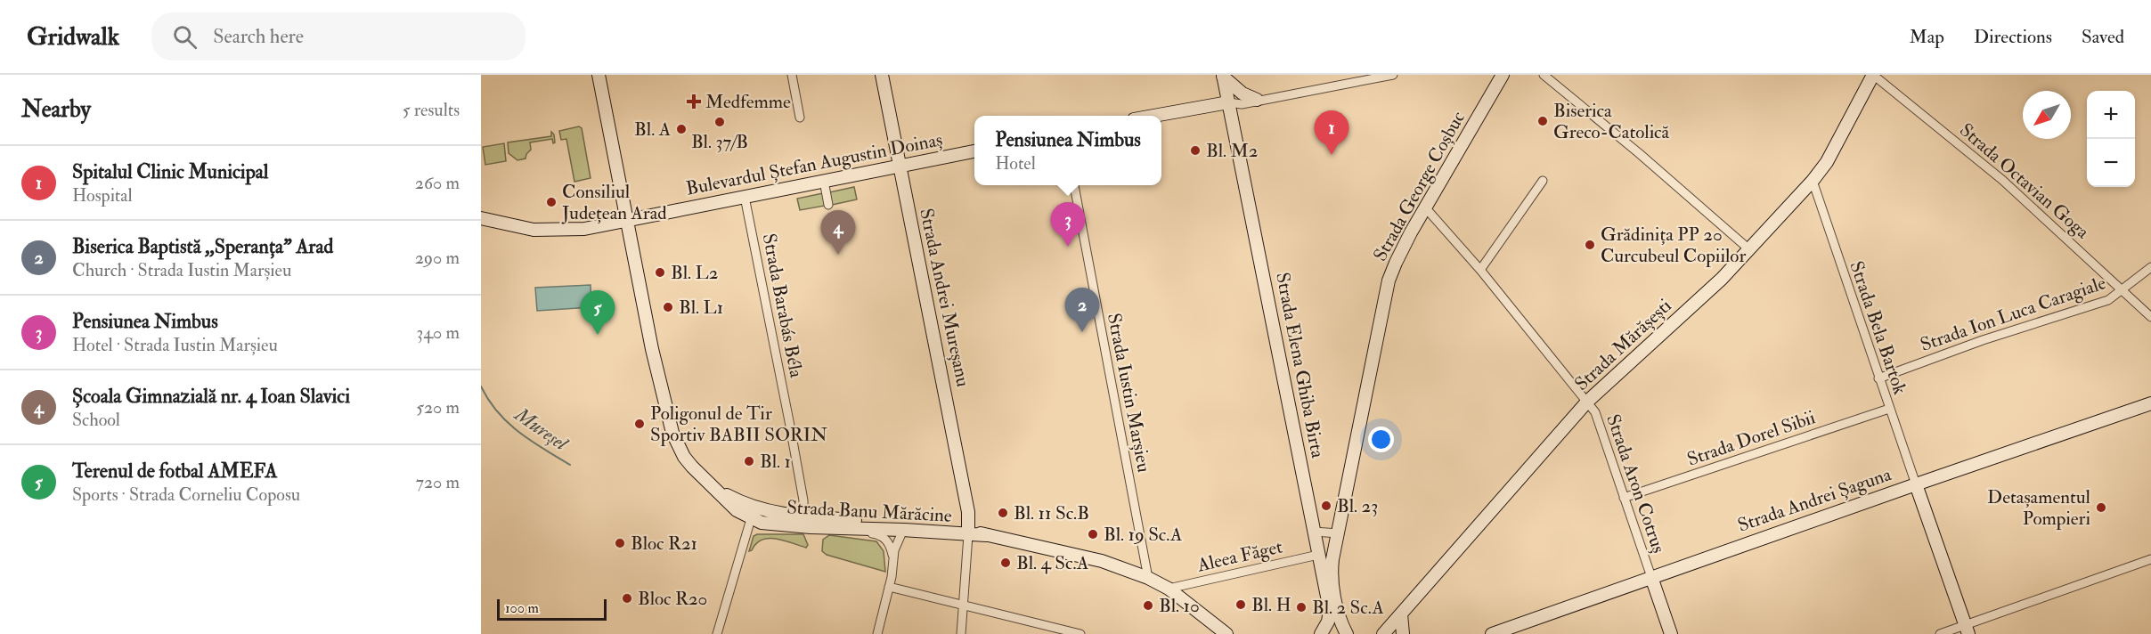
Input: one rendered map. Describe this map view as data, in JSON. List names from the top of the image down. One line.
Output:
{"streets":{"main road":["Bulevardul Ștefan Augustin Doinaș","Strada George Coșbuc","Strada Andrei Mureșanu","Strada Mărășești","Strada Elena Ghiba Birta","Strada Andrei Șaguna","Strada Banu Mărăcine"],"street":["Strada Octavian Goga","Strada Barabás Béla","Strada Ion Luca Caragiale","Strada Bela Bartok","Strada Iustin Marșieu","Strada Dorel Sibii","Strada Aron Cotruș","Aleea Făget"]},"crossings":[["Bulevardul Ștefan Augustin Doinaș","Strada Andrei Mureșanu"],["Bulevardul Ștefan Augustin Doinaș","Strada Barabás Béla"],["Strada Octavian Goga","Strada Ion Luca Caragiale"],["Strada Octavian Goga","Strada Mărășești"],["Strada George Coșbuc","Strada Aron Cotruș"],["Strada Andrei Mureșanu","Strada Banu Mărăcine"],["Strada Barabás Béla","Strada Banu Mărăcine"],["Strada Ion Luca Caragiale","Strada Bela Bartok"],["Strada Bela Bartok","Strada Mărășești"],["Strada Bela Bartok","Strada Dorel Sibii"],["Strada Bela Bartok","Strada Andrei Șaguna"],["Strada Mărășești","Strada Aron Cotruș"],["Strada Elena Ghiba Birta","Aleea Făget"],["Strada Iustin Marșieu","Strada Banu Mărăcine"],["Strada Dorel Sibii","Strada Aron Cotruș"],["Strada Aron Cotruș","Strada Andrei Șaguna"],["Strada Banu Mărăcine","Aleea Făget"]],"water":["Mureșel"],"places":{"health":["Medfemme"],"other":["Biserica Greco-Catolică","Bl. 37/B","Bl. A","Bl. M2","Consiliul Județean Arad","Grădinița PP 20 Curcubeul Copiilor","Bl. L2","Bl. L1","Poligonul de Tir Sportiv BABII SORIN","Bl. 1","Bl. 23","Detașamentul Pompieri","Bl. 11 Sc.B","Bl. 19 Sc.A","Bloc R21","Bl. 4 Sc.A","Bloc R20","Bl. H","Bl. 10","Bl. 2 Sc.A"]},"scale_bar":"100 m","north":"bottom left","page":{"header":"Gridwalk","search":"Search here","nav":["Map","Directions","Saved"],"heading":["Nearby","5 results"],"map_buttons":["+","−"],"pins":["1","3","4","2","5"],"popup":["Pensiunea Nimbus","Hotel"],"list":[{"mark":"1","name":"Spitalul Clinic Municipal","note":"Hospital","value":"260 m"},{"mark":"2","name":"Biserica Baptistă ,,Speranța\" Arad","note":"Church · Strada Iustin Marșieu","value":"290 m"},{"mark":"3","name":"Pensiunea Nimbus","note":"Hotel · Strada Iustin Marșieu","value":"340 m"},{"mark":"4","name":"Școala Gimnazială nr. 4 Ioan Slavici","note":"School","value":"520 m"},{"mark":"5","name":"Terenul de fotbal AMEFA","note":"Sports · Strada Corneliu Coposu","value":"720 m"}],"scale":"100 m"}}
